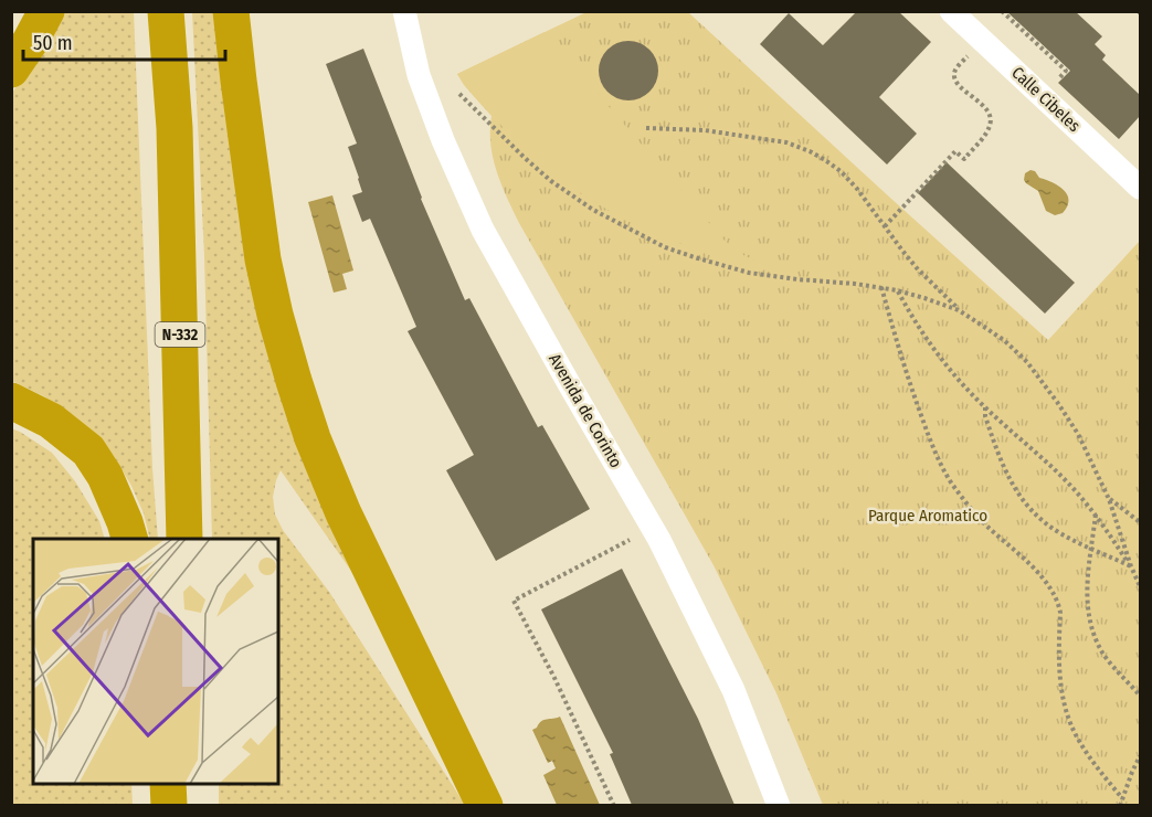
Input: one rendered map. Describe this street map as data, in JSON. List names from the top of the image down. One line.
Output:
{"streets":{"highway":["N-332"],"street":["Calle Cibeles","Avenida de Corinto"]},"parks":["Parque Aromatico"],"scale_bar":"50 m"}
